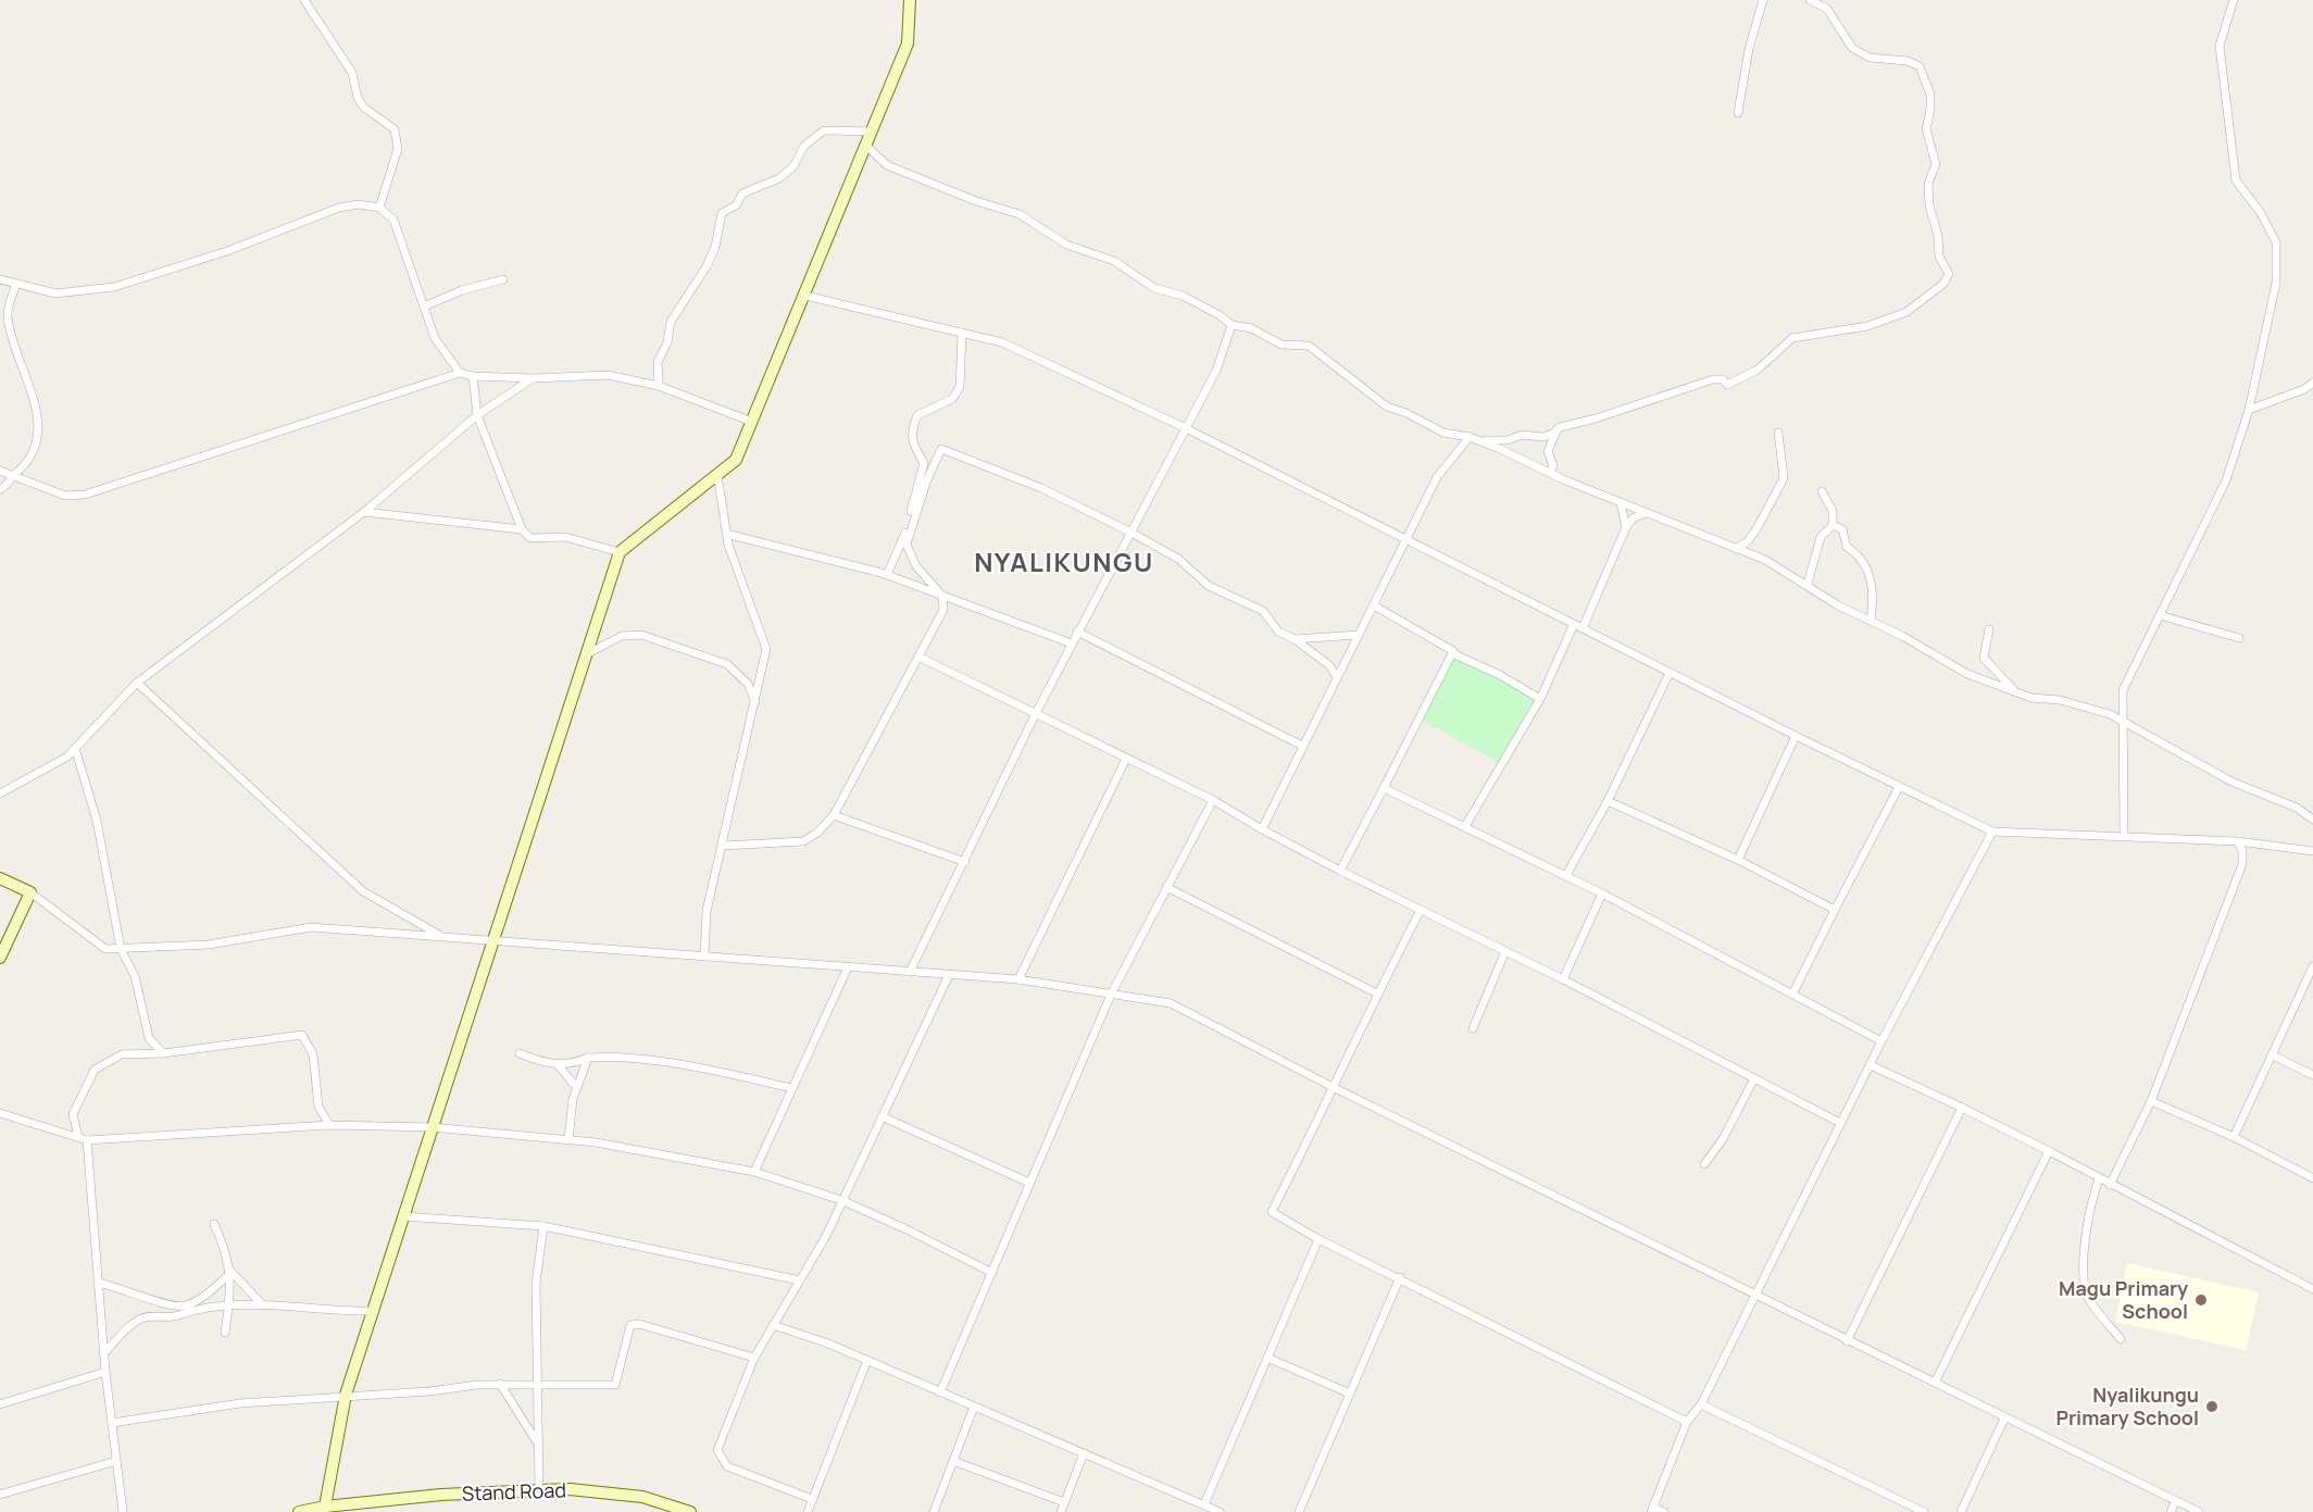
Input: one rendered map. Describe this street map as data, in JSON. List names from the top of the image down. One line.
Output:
{"streets":{"street":["Stand Road"]},"districts":["NYALIKUNGU"],"places":["Magu Primary School","Nyalikungu Primary School"]}
